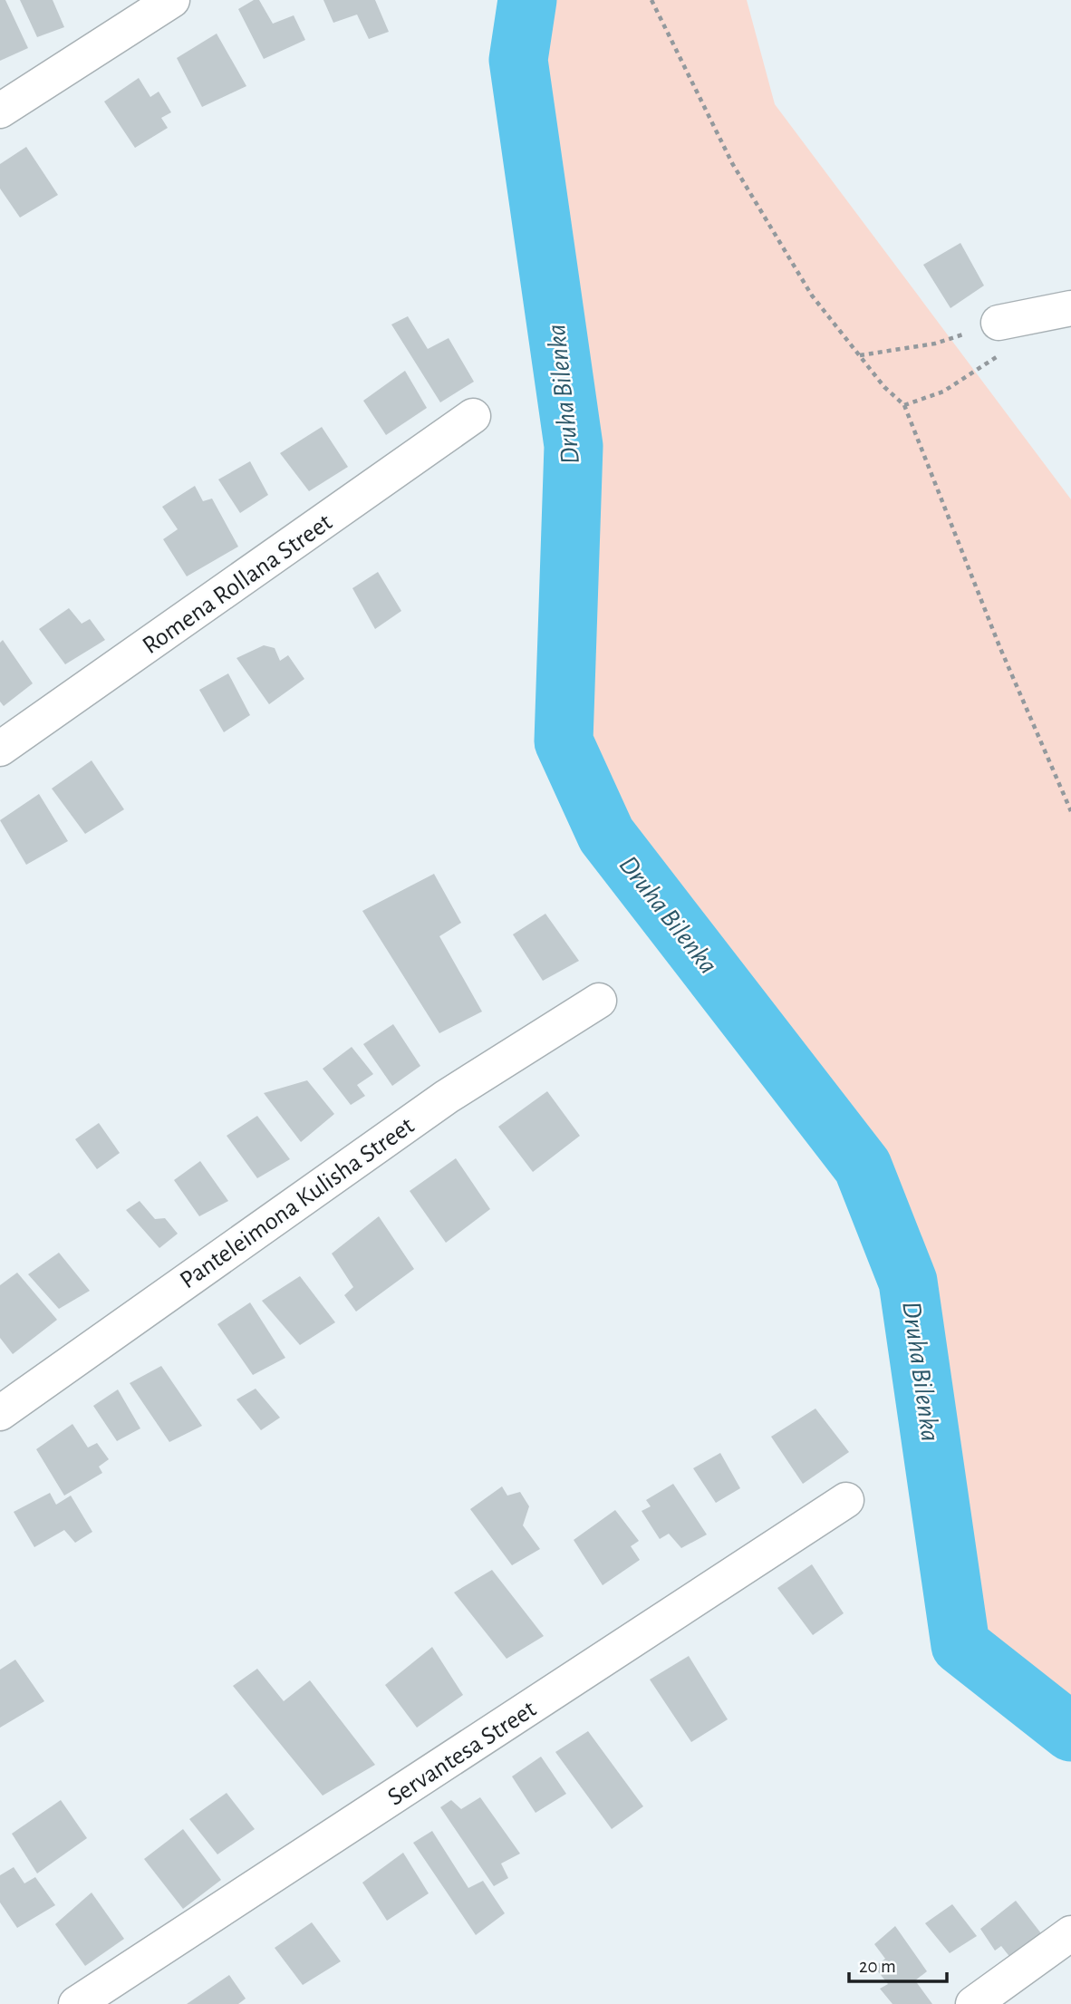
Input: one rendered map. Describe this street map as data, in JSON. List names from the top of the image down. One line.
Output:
{"streets":{"street":["Romena Rollana Street","Panteleimona Kulisha Street","Servantesa Street"]},"water":["Druha Bilenka"],"scale_bar":"20 m"}
